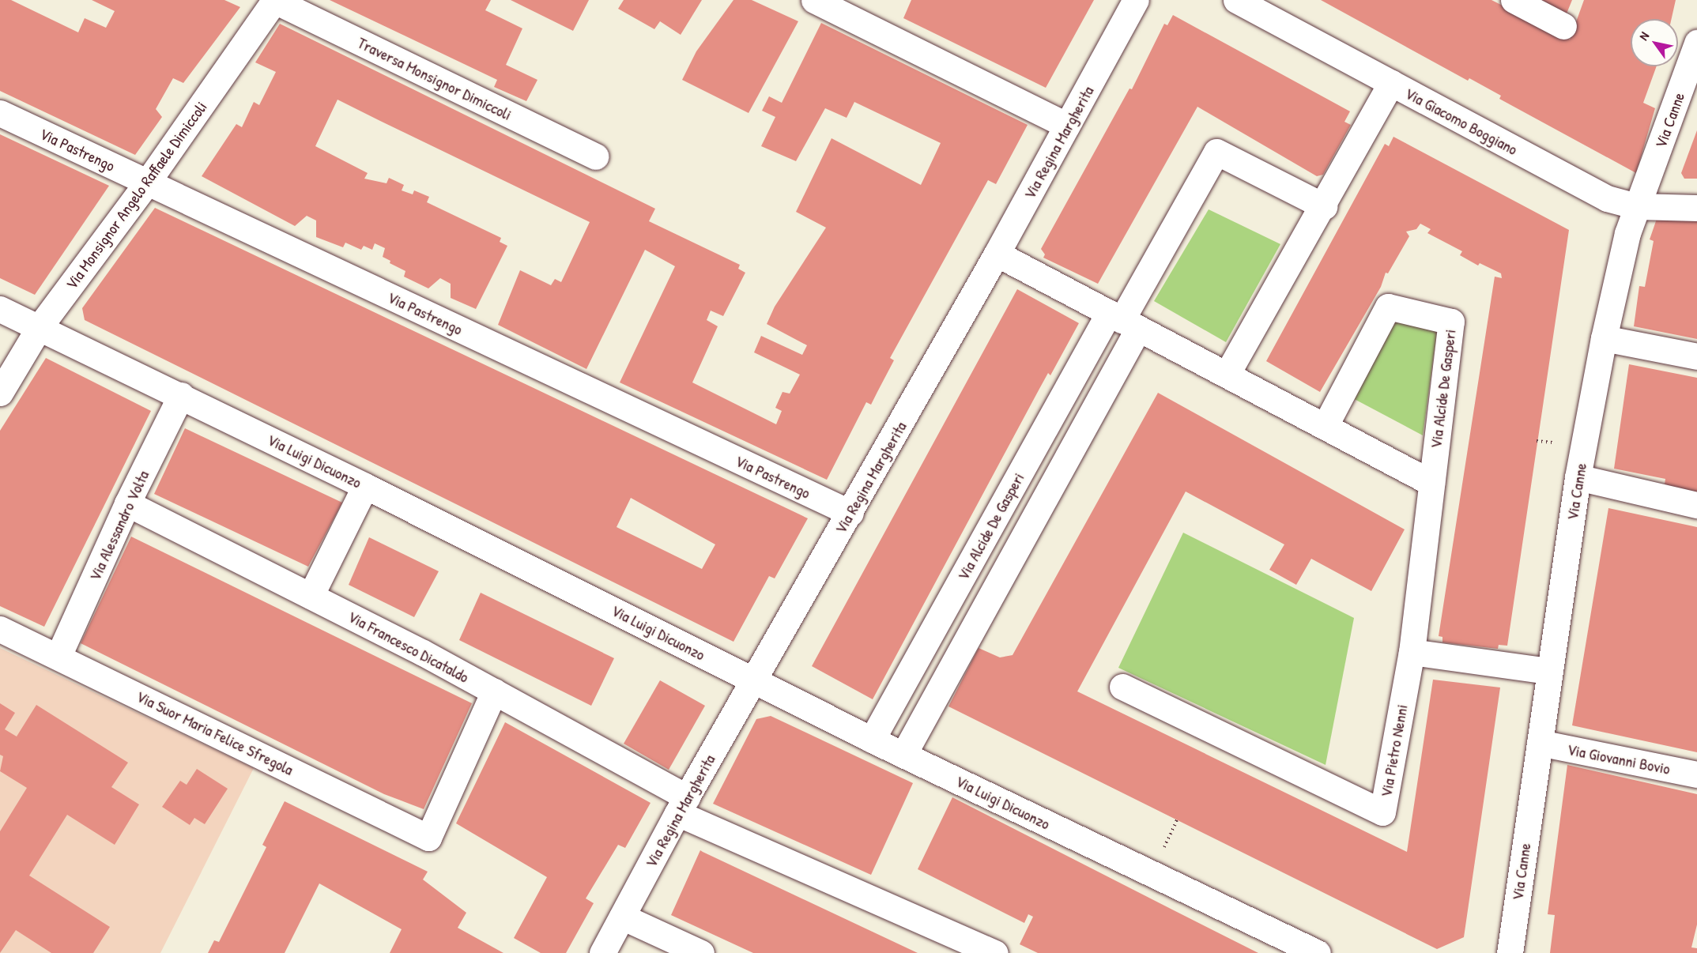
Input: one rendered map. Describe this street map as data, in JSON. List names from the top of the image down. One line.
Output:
{"streets":{"street":["Traversa Monsignor Dimiccoli","Via Canne","Via Giacomo Boggiano","Via Regina Margherita","Via Pastrengo","Via Monsignor Angelo Raffaele Dimiccoli","Via Alcide De Gasperi","Via Luigi Dicuonzo","Via Alessandro Volta","Via Francesco Dicataldo","Via Suor Maria Felice Sfregola","Via Pietro Nenni","Via Giovanni Bovio"]},"crossings":[["Traversa Monsignor Dimiccoli","Via Monsignor Angelo Raffaele Dimiccoli"],["Via Canne","Via Giacomo Boggiano"],["Via Canne","Via Giovanni Bovio"],["Via Regina Margherita","Via Pastrengo"],["Via Regina Margherita","Via Luigi Dicuonzo"],["Via Regina Margherita","Via Francesco Dicataldo"],["Via Pastrengo","Via Monsignor Angelo Raffaele Dimiccoli"],["Via Monsignor Angelo Raffaele Dimiccoli","Via Luigi Dicuonzo"],["Via Alcide De Gasperi","Via Luigi Dicuonzo"],["Via Alcide De Gasperi","Via Pietro Nenni"],["Via Luigi Dicuonzo","Via Alessandro Volta"],["Via Alessandro Volta","Via Francesco Dicataldo"],["Via Alessandro Volta","Via Suor Maria Felice Sfregola"],["Via Francesco Dicataldo","Via Suor Maria Felice Sfregola"]],"north":"top left"}
